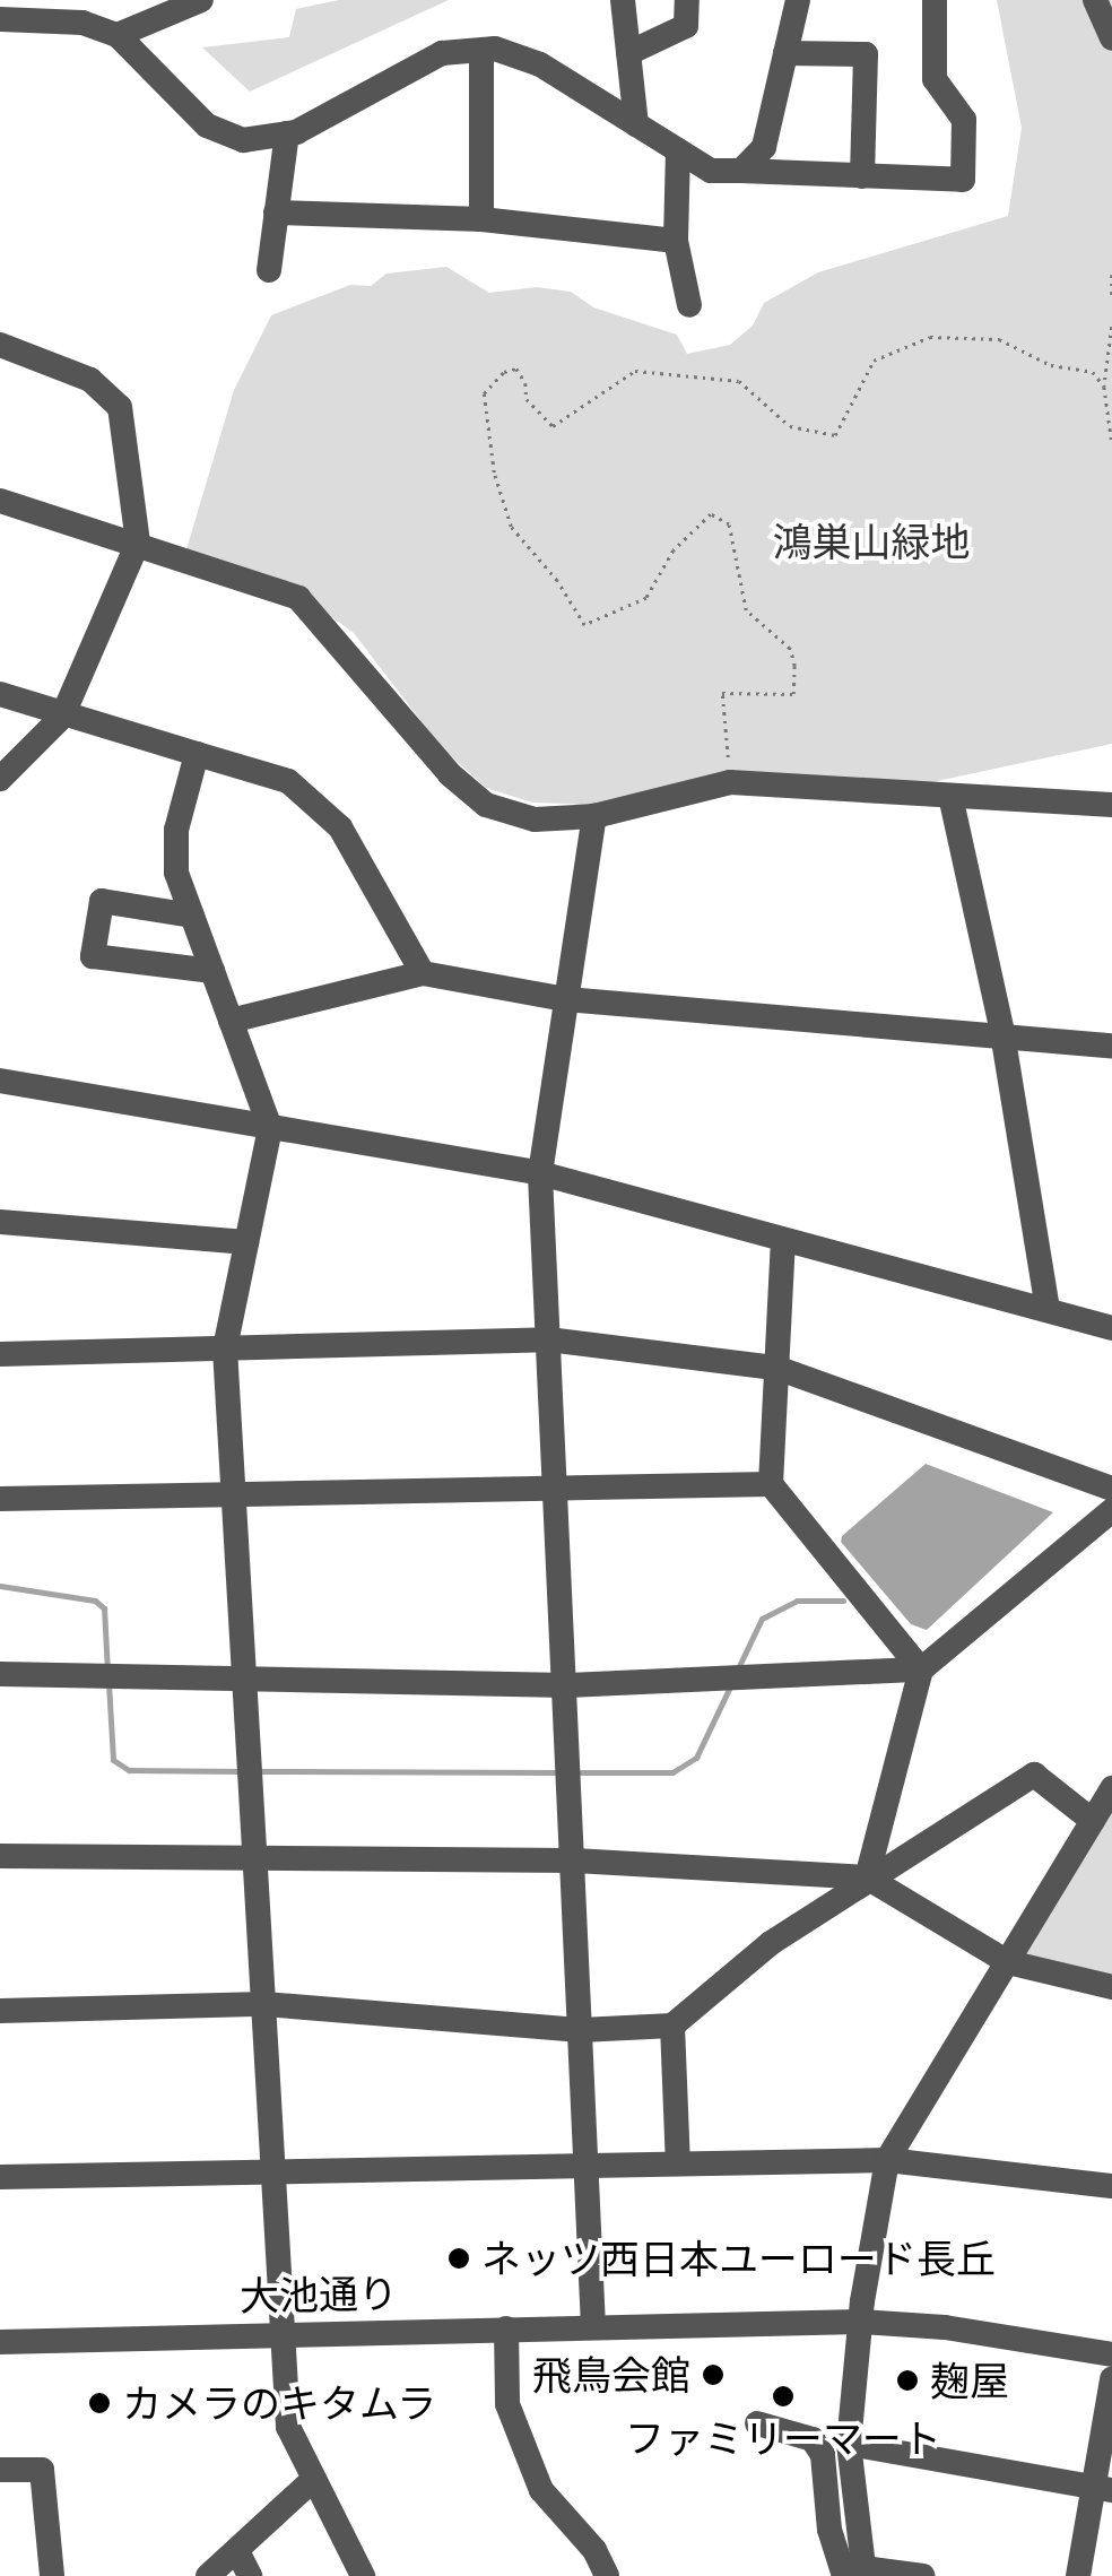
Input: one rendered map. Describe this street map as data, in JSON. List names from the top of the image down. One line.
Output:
{"streets":{"street":["大池通り"]},"parks":["鴻巣山緑地"],"places":["ネッツ西日本ユーロード長丘","飛鳥会館","麹屋","ファミリーマート","カメラのキタムラ"]}
